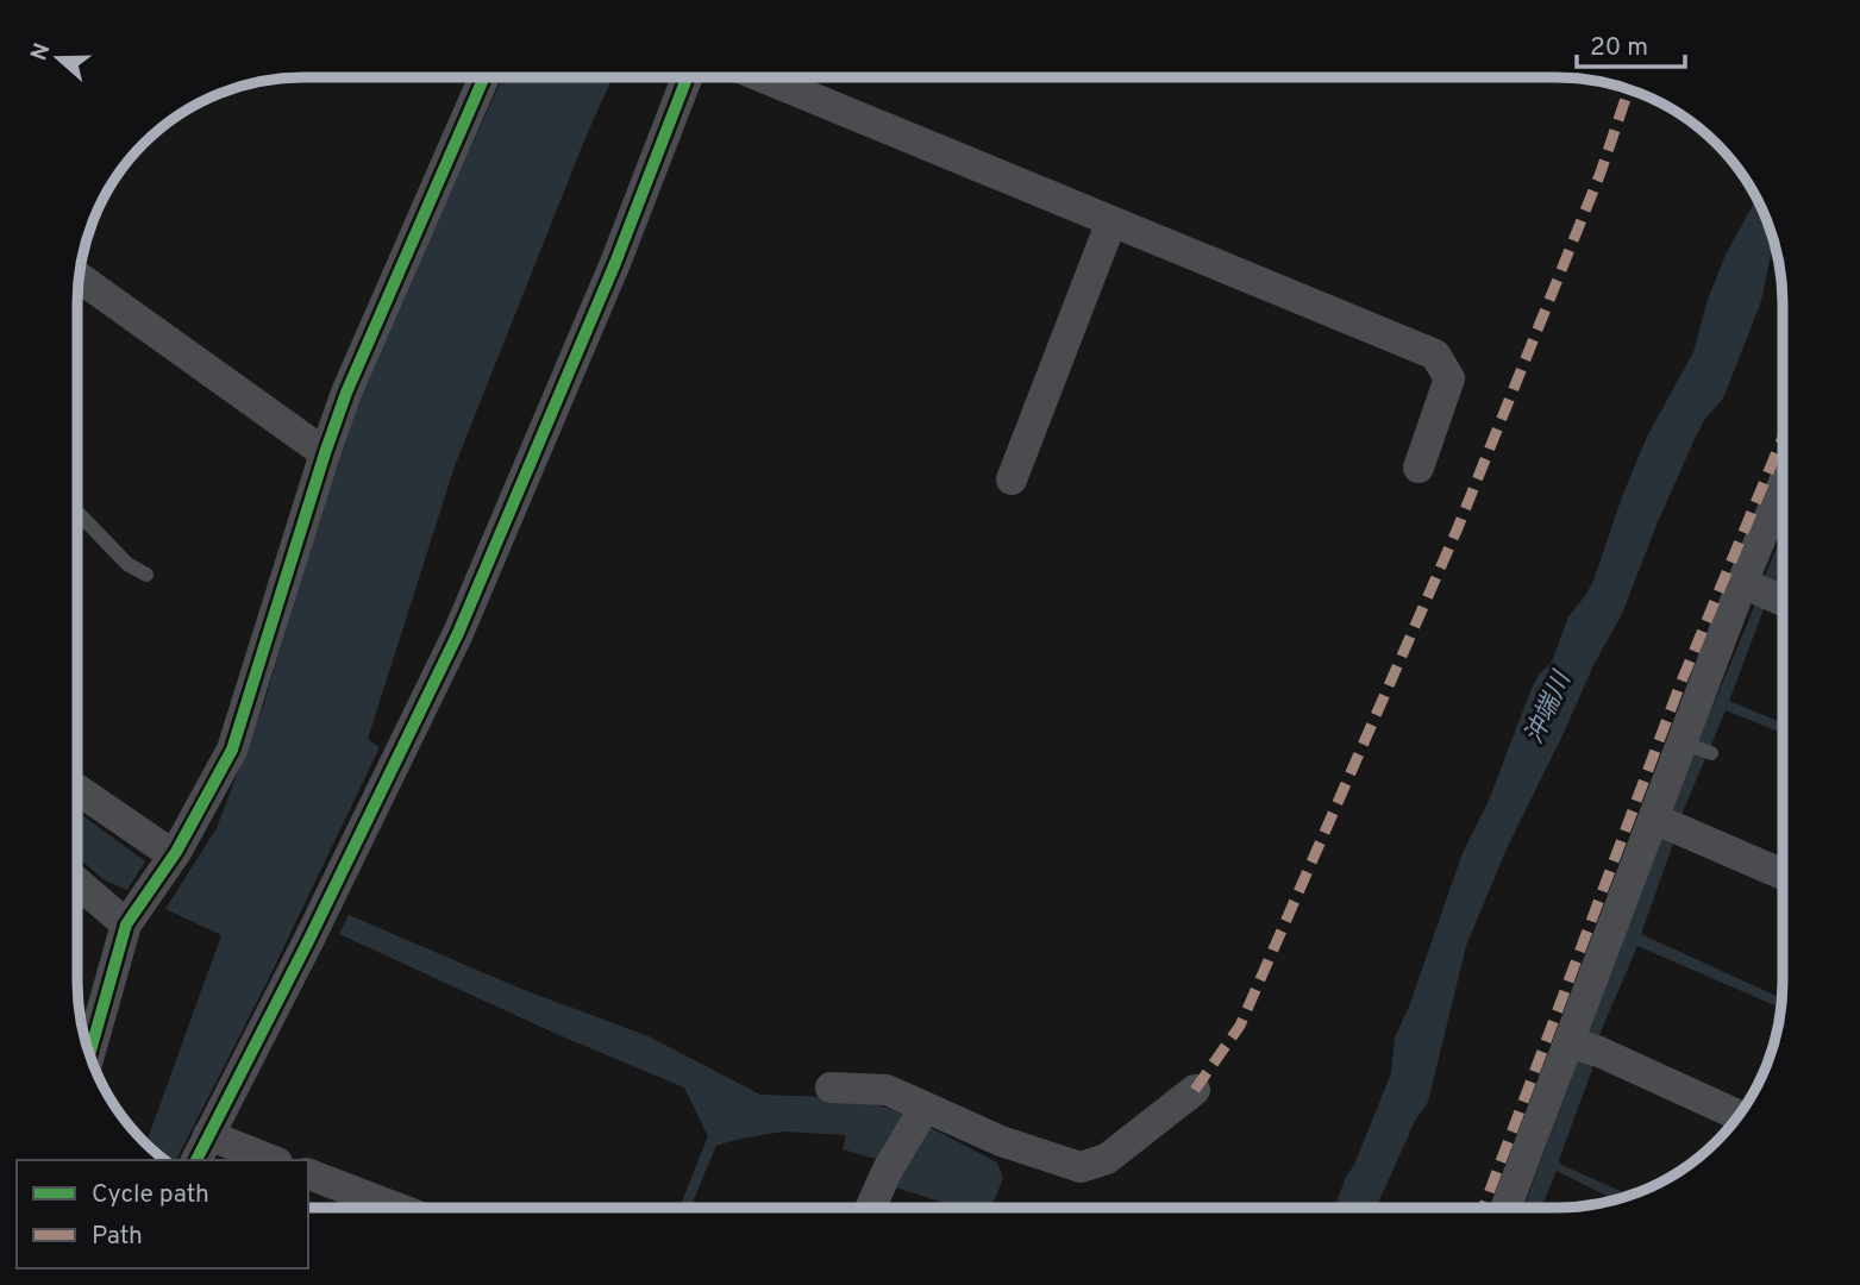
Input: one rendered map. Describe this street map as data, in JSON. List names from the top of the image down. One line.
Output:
{"water":["沖端川"],"legend":["Cycle path","Path"],"scale_bar":"20 m","north":"left"}
